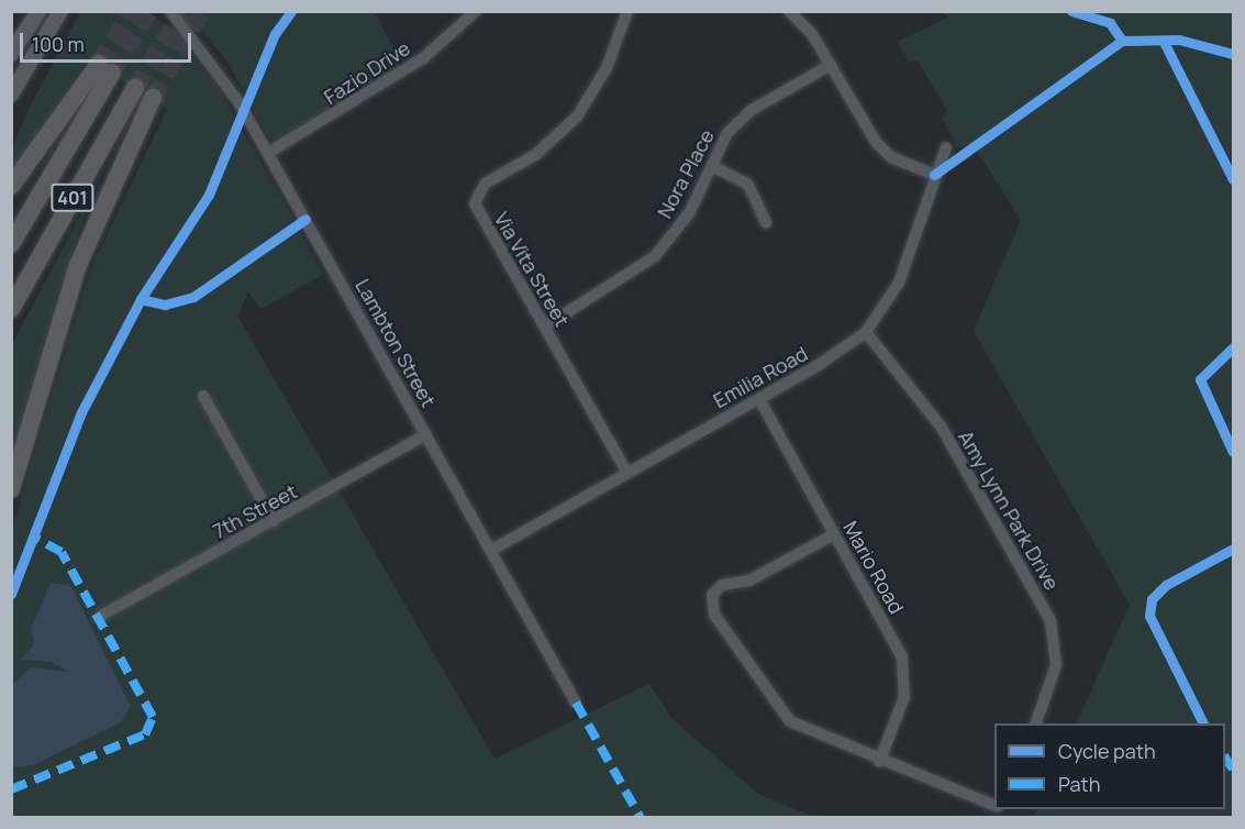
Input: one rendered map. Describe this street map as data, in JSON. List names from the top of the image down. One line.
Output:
{"streets":{"highway":["401"],"street":["Fazio Drive","Nora Place","Via Vita Street","Lambton Street","Emilia Road","Amy Lynn Park Drive","7th Street","Mario Road"]},"crossings":[["Fazio Drive","Lambton Street"],["Nora Place","Via Vita Street"],["Via Vita Street","Emilia Road"],["Lambton Street","Emilia Road"],["Lambton Street","7th Street"],["Emilia Road","Amy Lynn Park Drive"],["Emilia Road","Mario Road"]],"legend":["Cycle path","Path"],"scale_bar":"100 m"}
